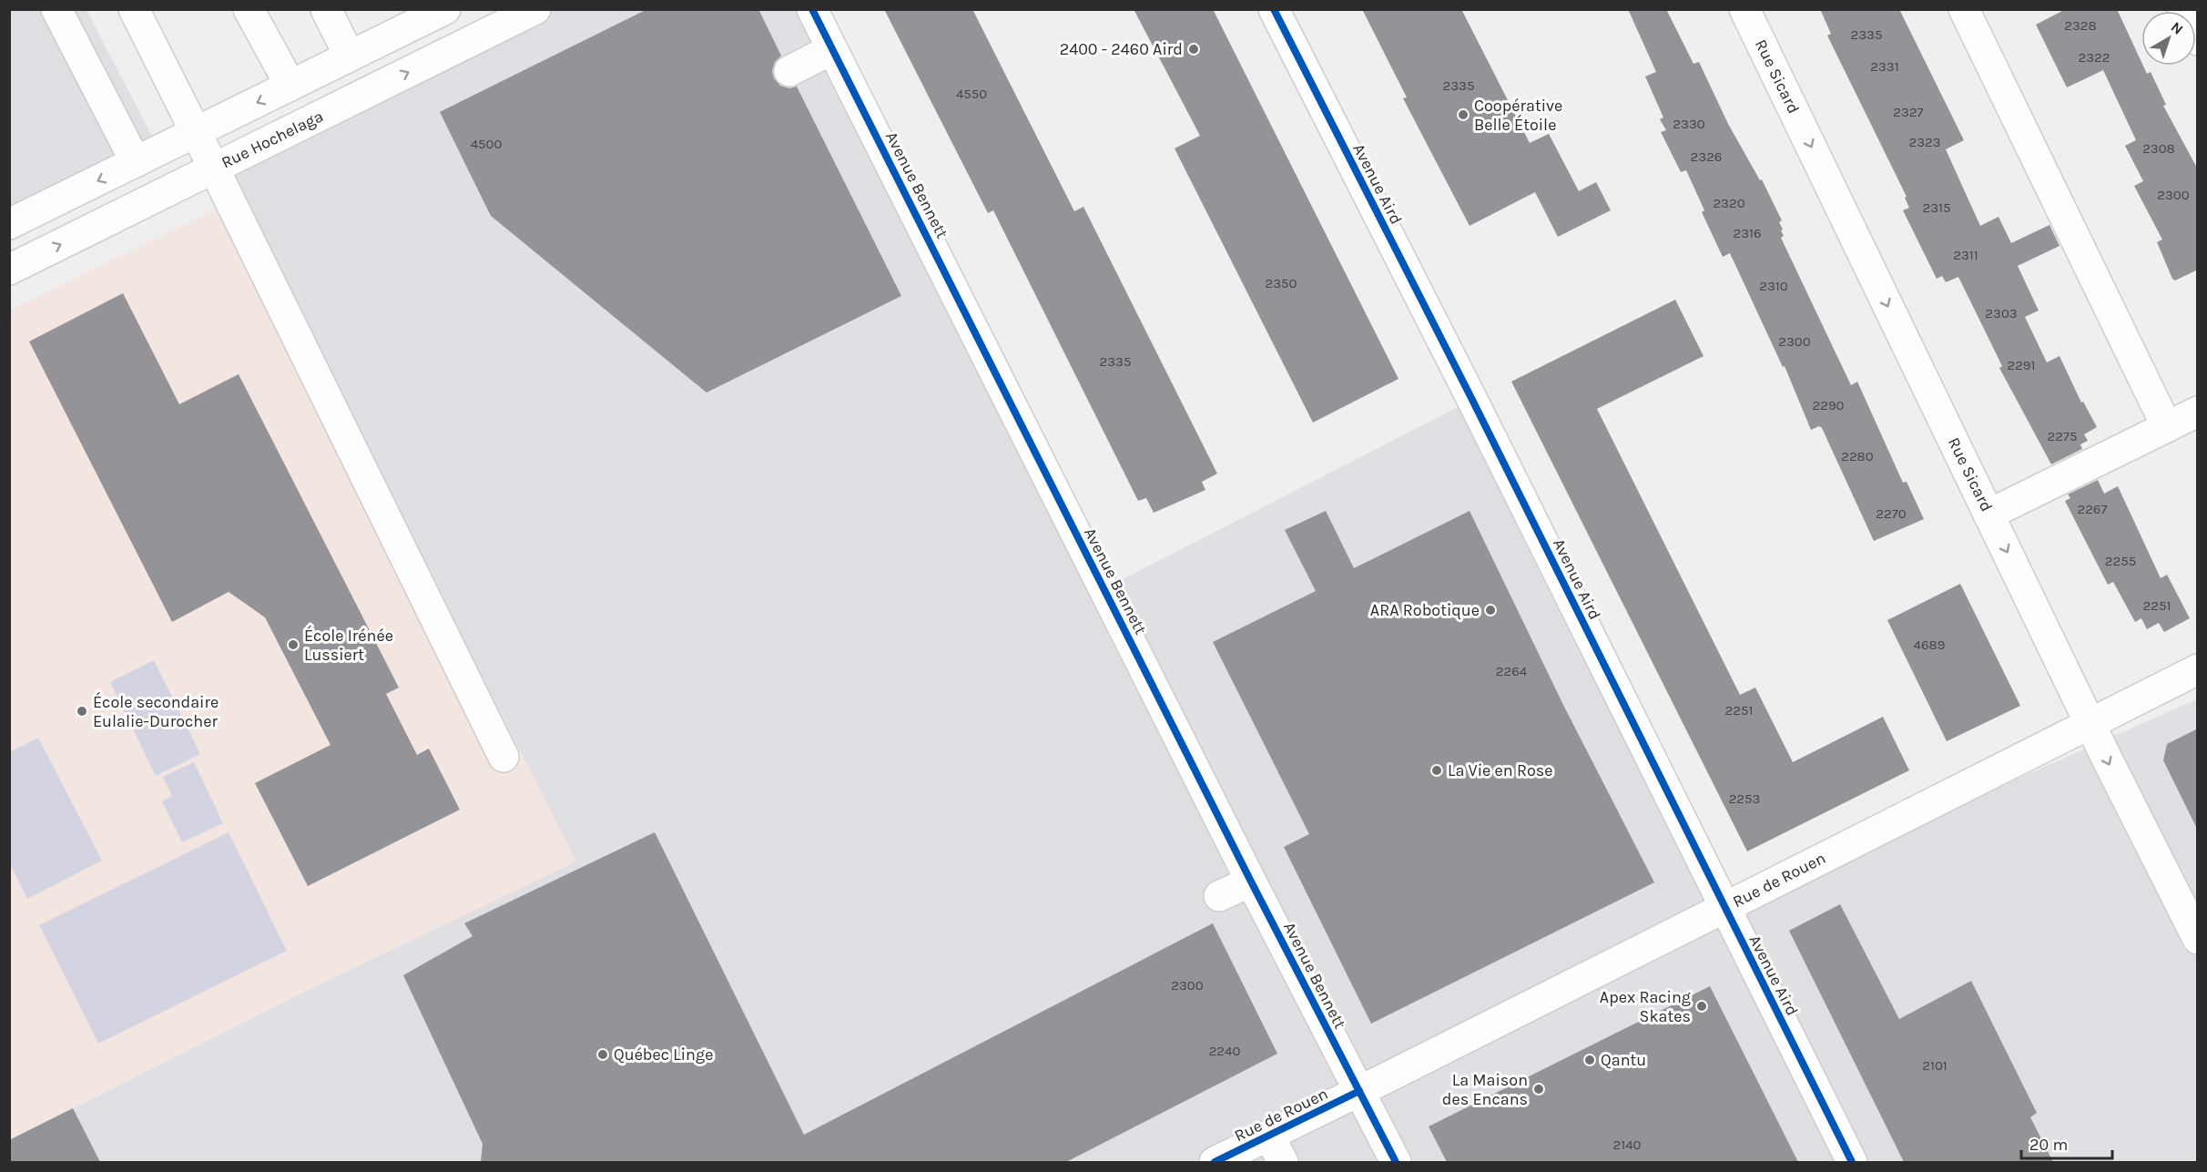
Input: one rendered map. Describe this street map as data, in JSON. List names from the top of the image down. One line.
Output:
{"streets":{"street":["Rue Sicard","Rue Hochelaga","Avenue Aird","Avenue Bennett","Rue de Rouen"]},"crossings":[["Rue Sicard","Rue de Rouen"],["Avenue Aird","Rue de Rouen"],["Avenue Bennett","Rue de Rouen"]],"places":["2400 - 2460 Aird","Coopérative Belle Étoile","ARA Robotique","École Irénée Lussiert","École secondaire Eulalie-Durocher","La Vie en Rose","Apex Racing Skates","Québec Linge","Qantu","La Maison des Encans"],"house_numbers":["2328","2335","2322","2331","2335","4550","2327","2330","2323","4500","2308","2326","2300","2320","2315","2316","2311","2350","2310","2303","2300","2335","2291","2290","2275","2280","2267","2270","2255","2251","4689","2264","2251","2253","2300","2240","2101","2140"],"scale_bar":"20 m","north":"top right"}
